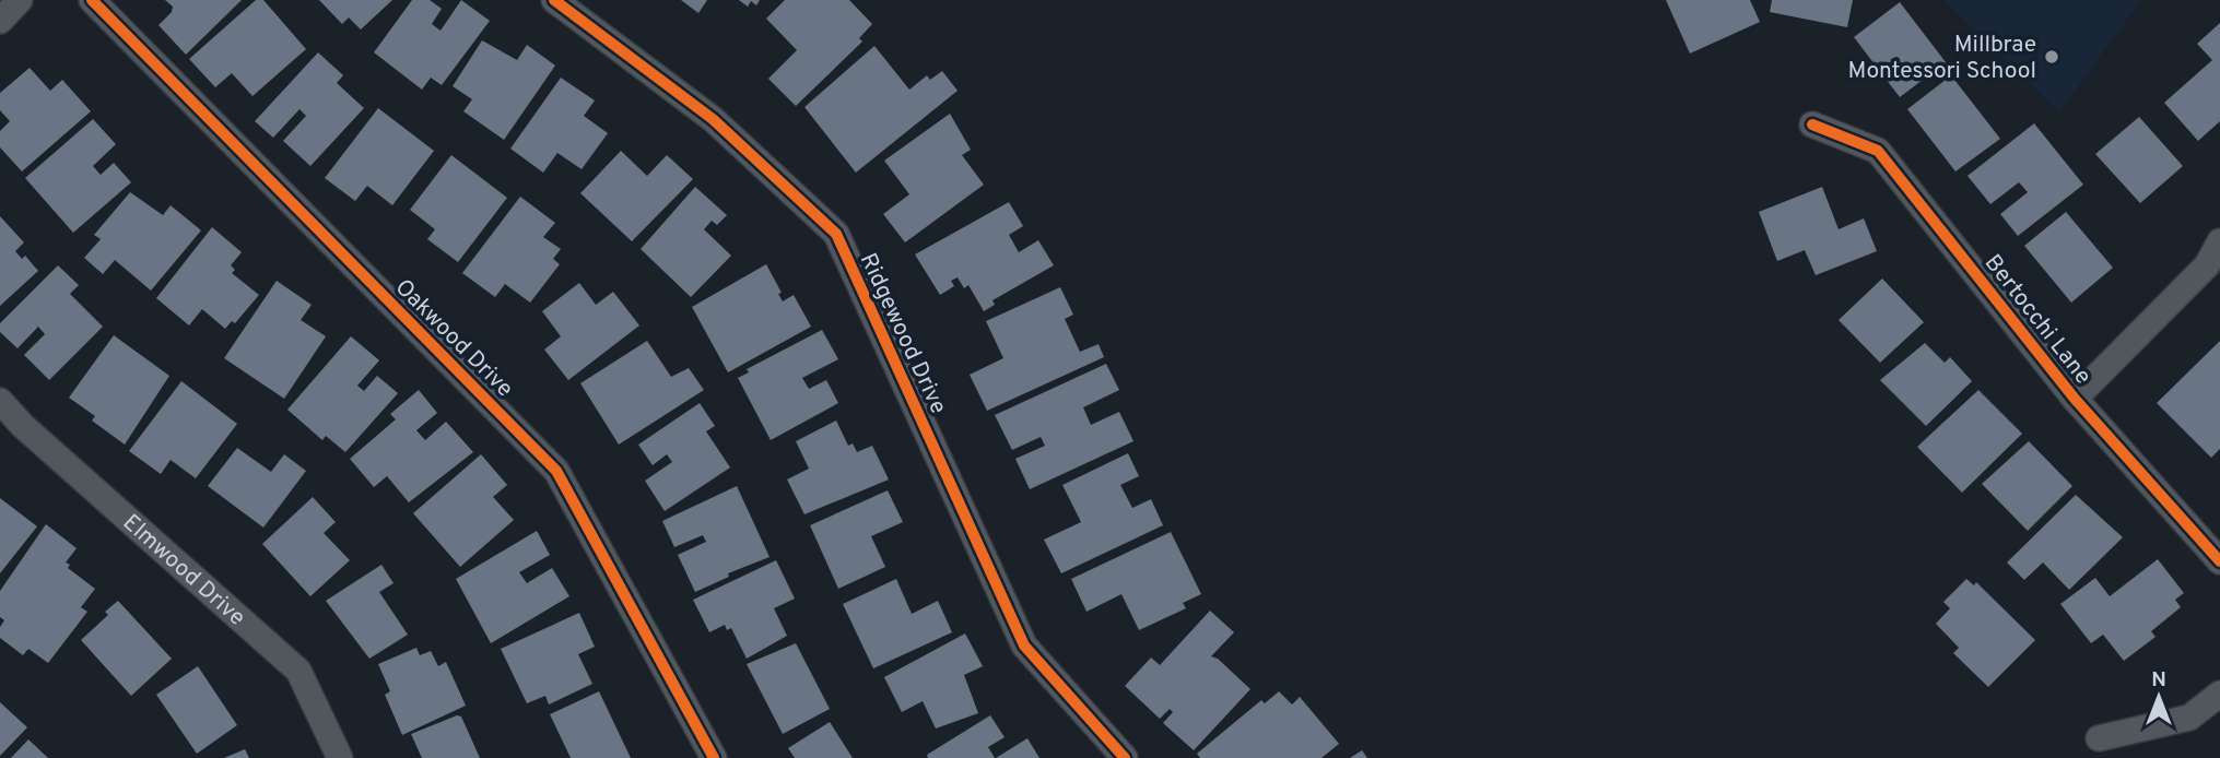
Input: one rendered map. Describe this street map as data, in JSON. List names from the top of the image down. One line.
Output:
{"streets":{"street":["Bertocchi Lane","Ridgewood Drive","Oakwood Drive","Elmwood Drive"]},"places":["Millbrae Montessori School"],"north":"top"}
